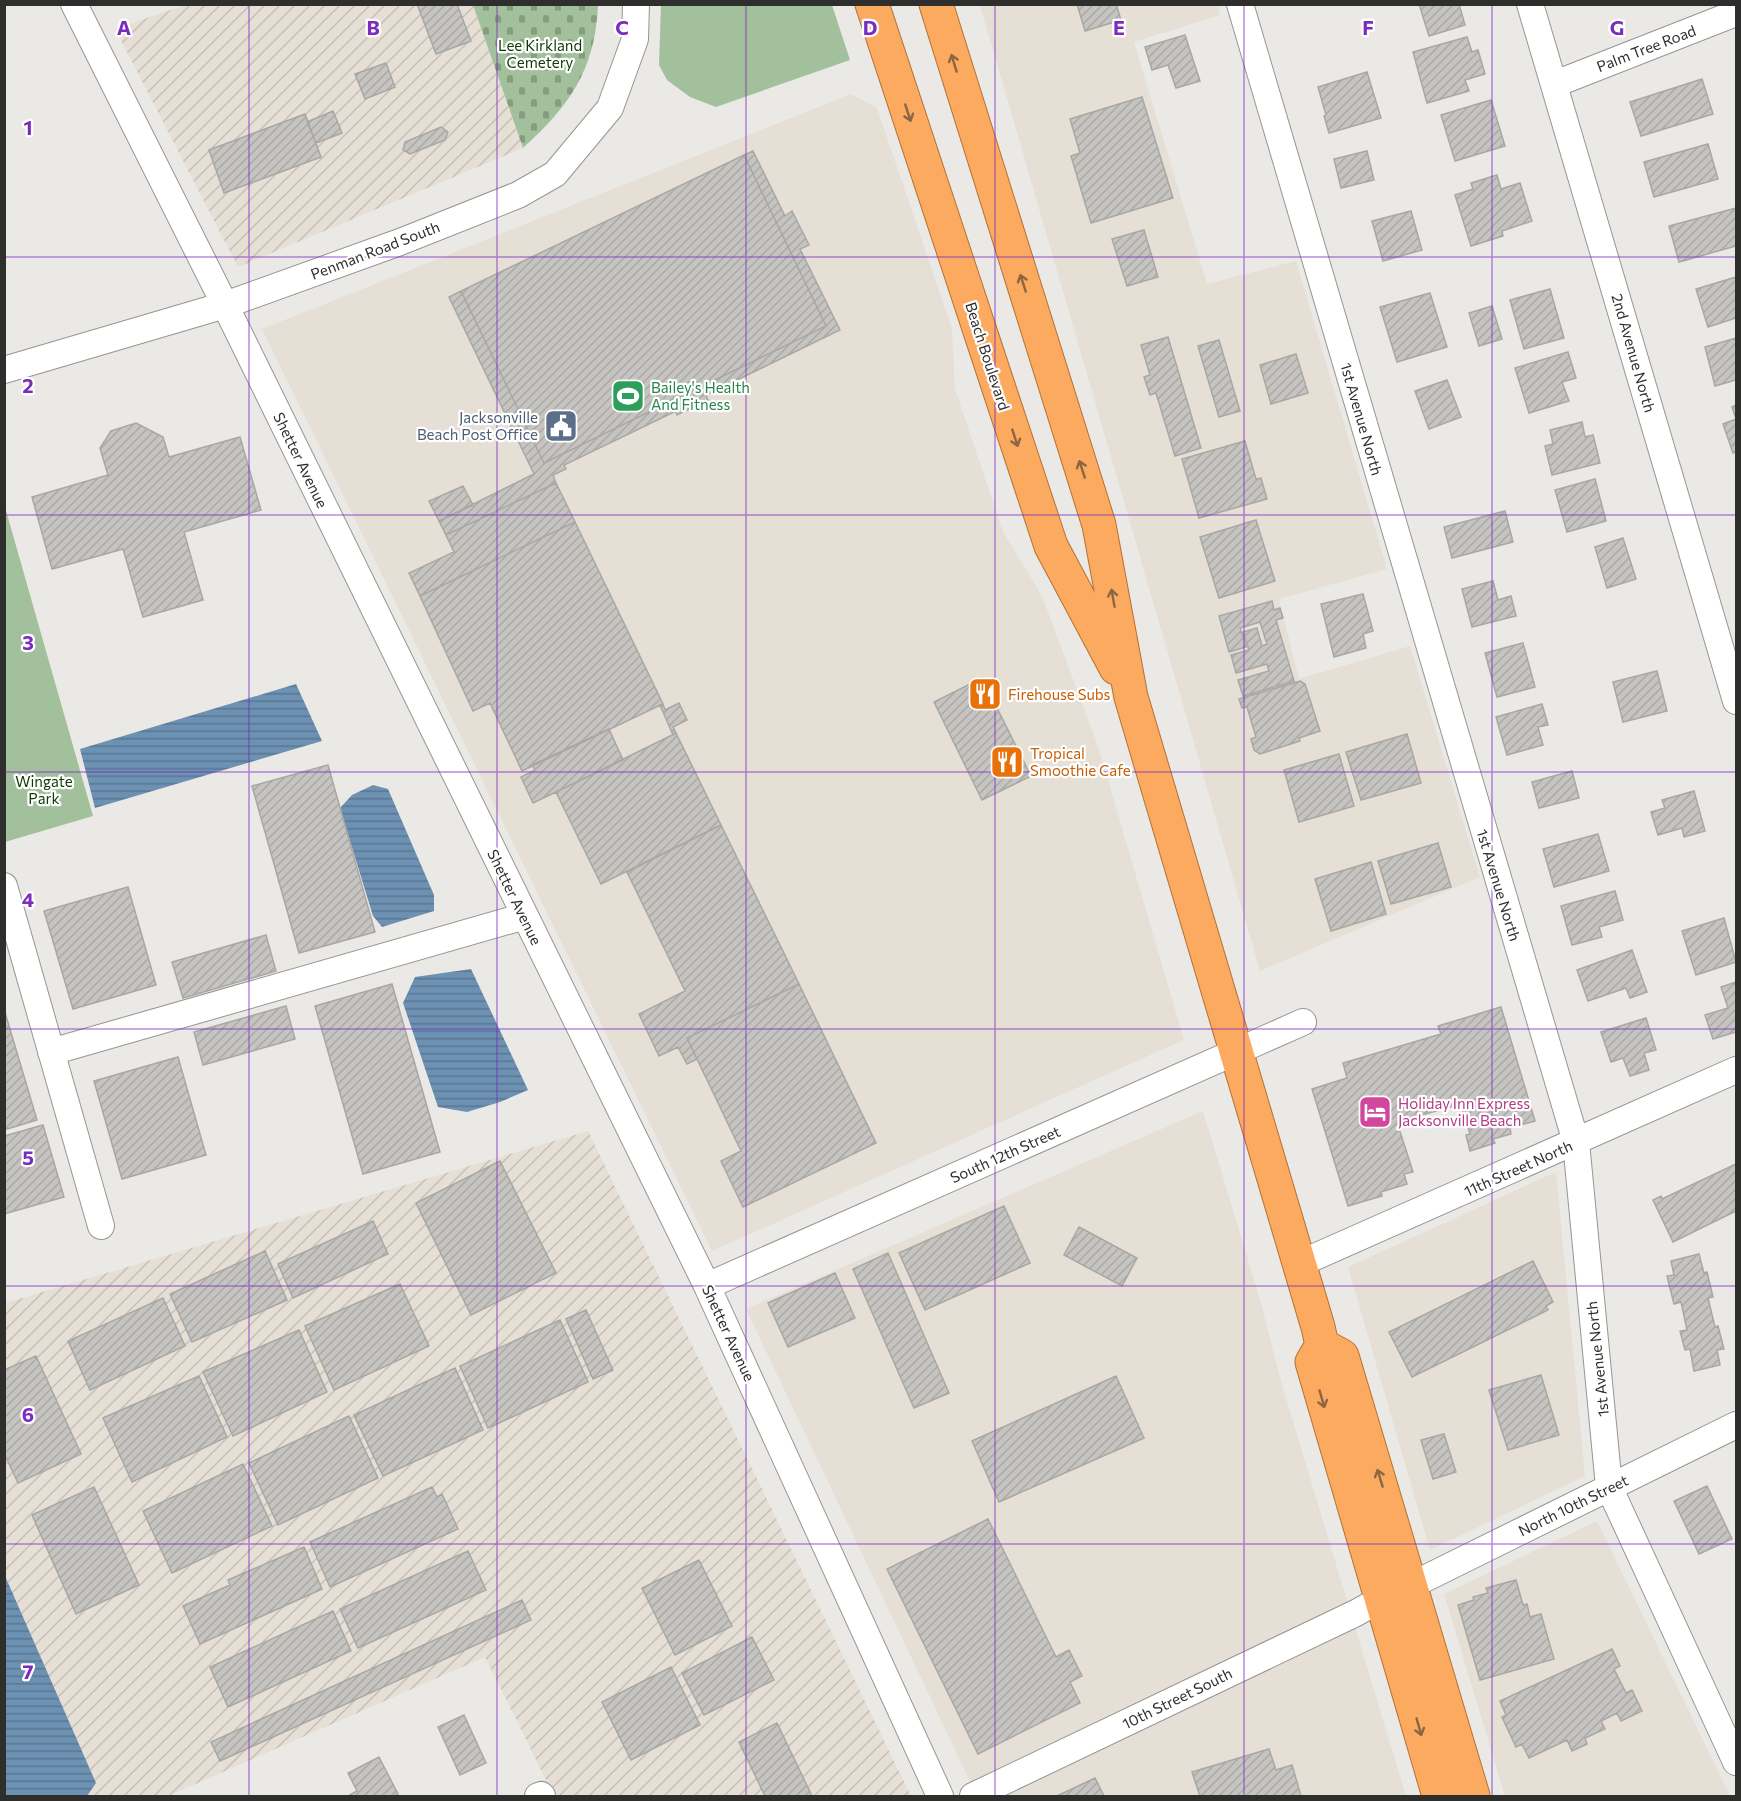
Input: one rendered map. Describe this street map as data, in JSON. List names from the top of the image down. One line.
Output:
{"streets":{"highway":["Beach Boulevard"],"street":["Palm Tree Road","Penman Road South","2nd Avenue North","1st Avenue North","Shetter Avenue","South 12th Street","11th Street North","North 10th Street","10th Street South"]},"crossings":[["Palm Tree Road","2nd Avenue North"],["Penman Road South","Shetter Avenue"],["1st Avenue North","11th Street North"],["1st Avenue North","North 10th Street"],["Shetter Avenue","South 12th Street"],["North 10th Street","10th Street South"]],"parks":["Lee Kirkland Cemetery","Wingate Park"],"places":{"sports":["Bailey's Health And Fitness"],"public building":["Jacksonville Beach Post Office"],"restaurant":["Firehouse Subs","Tropical Smoothie Cafe"],"hotel":["Holiday Inn Express Jacksonville Beach"]},"grid":{"columns":["A","B","C","D","E","F","G"],"rows":["1","2","3","4","5","6","7"]}}
